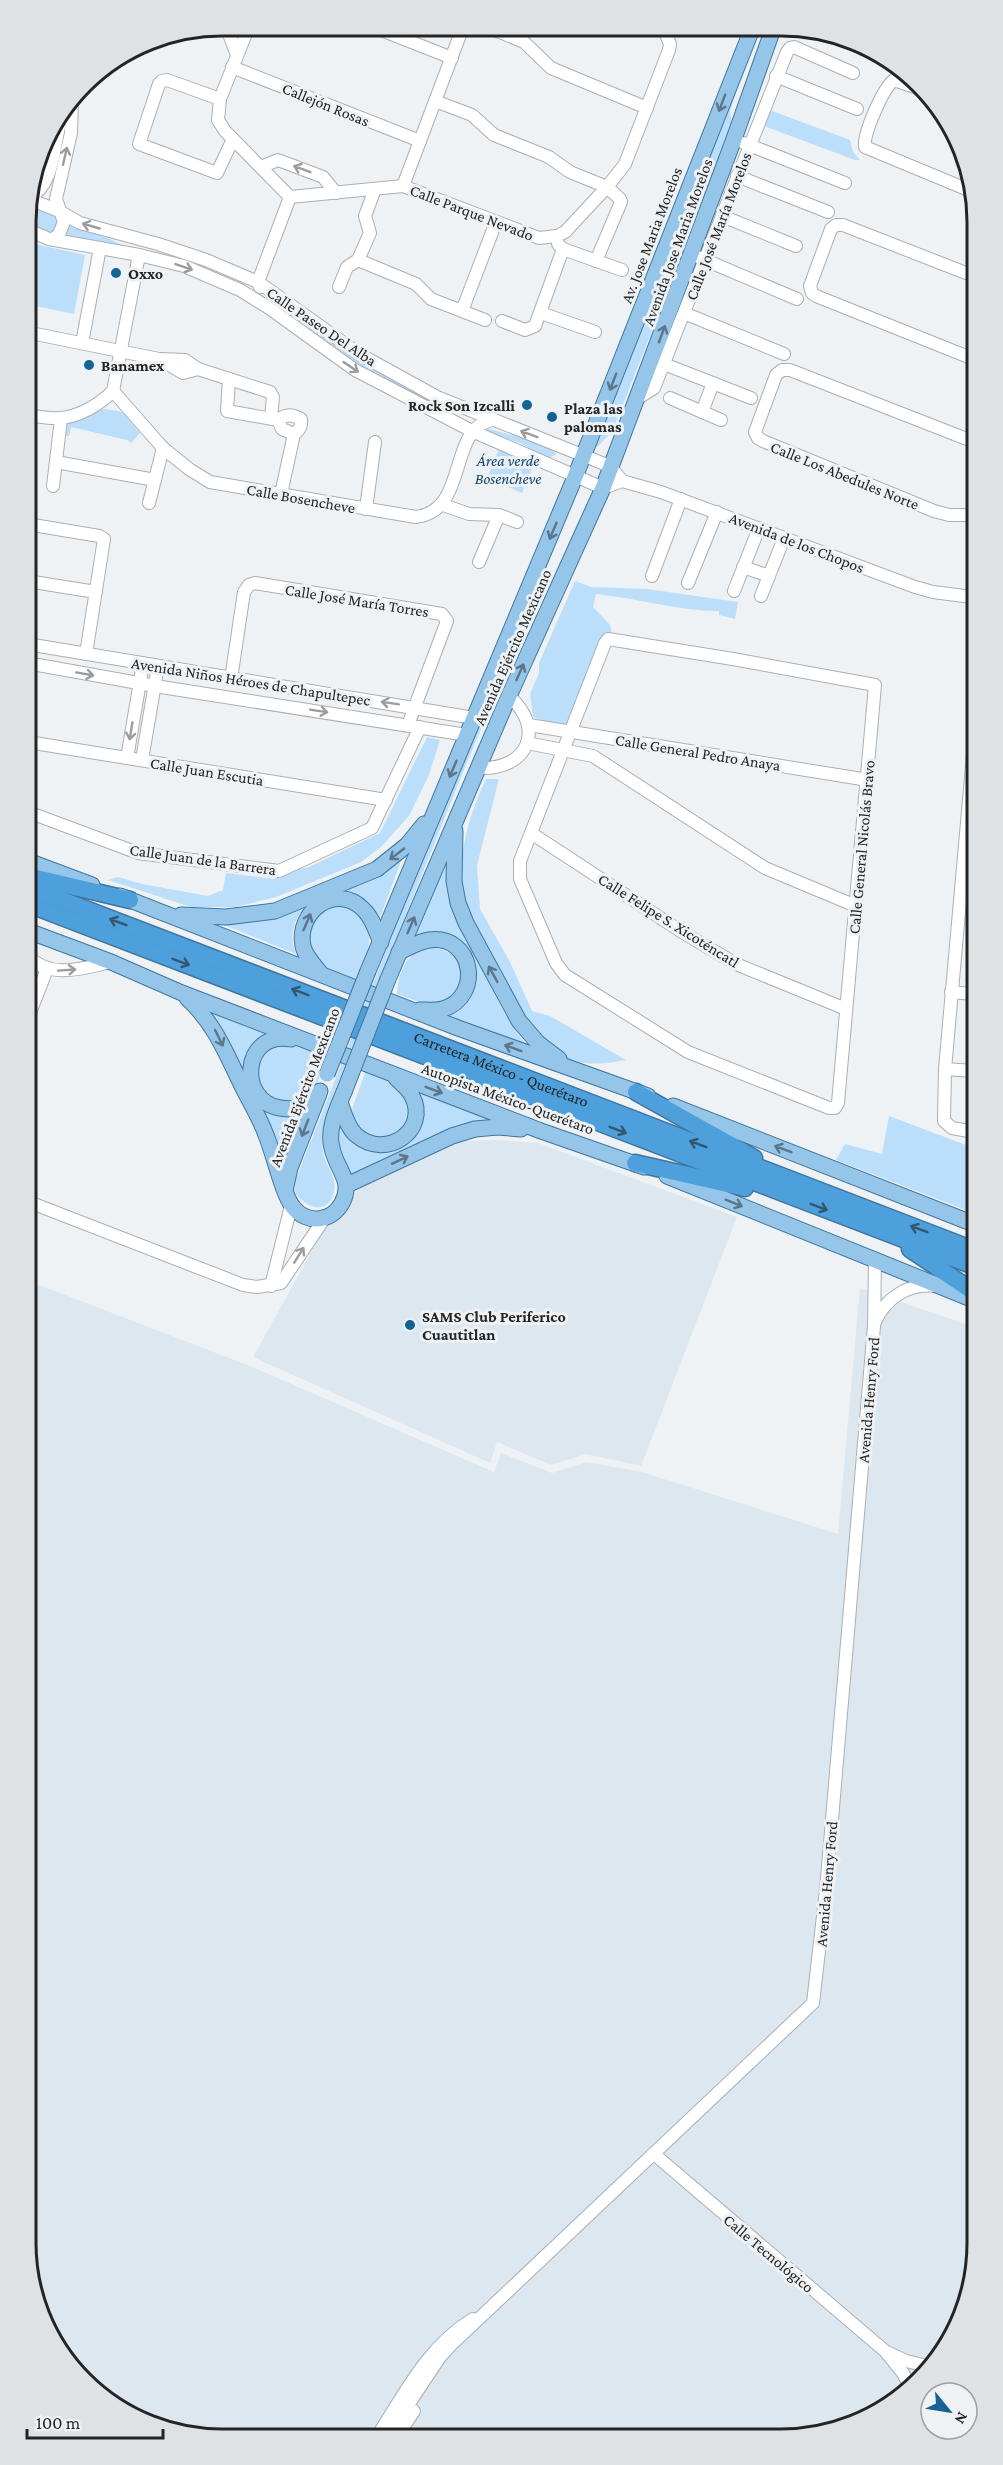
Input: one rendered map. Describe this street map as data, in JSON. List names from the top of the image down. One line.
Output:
{"streets":{"highway":["Carretera México - Querétaro"],"main road":["Av. Jose Maria Morelos","Avenida Jose Maria Morelos","Avenida Ejército Mexicano","Autopista México-Querétaro"],"street":["Callejón Rosas","Calle Parque Nevado","Calle José María Morelos","Calle Paseo Del Alba","Calle Los Abedules Norte","Calle Bosencheve","Avenida de los Chopos","Calle José María Torres","Avenida Niños Héroes de Chapultepec","Calle General Pedro Anaya","Calle Juan Escutia","Calle General Nicolás Bravo","Calle Juan de la Barrera","Calle Felipe S. Xicoténcatl","Avenida Henry Ford","Calle Tecnológico"]},"crossings":[["Calle José María Morelos","Avenida Jose Maria Morelos"],["Av. Jose Maria Morelos","Calle Paseo Del Alba"],["Av. Jose Maria Morelos","Avenida Ejército Mexicano"],["Avenida Jose Maria Morelos","Calle Paseo Del Alba"],["Avenida Jose Maria Morelos","Avenida Ejército Mexicano"],["Calle Paseo Del Alba","Avenida Ejército Mexicano"],["Calle José María Torres","Avenida Niños Héroes de Chapultepec"],["Calle José María Torres","Calle Juan de la Barrera"],["Avenida Ejército Mexicano","Avenida Niños Héroes de Chapultepec"],["Avenida Niños Héroes de Chapultepec","Calle Juan de la Barrera"],["Calle General Pedro Anaya","Calle General Nicolás Bravo"],["Calle Juan Escutia","Calle Juan de la Barrera"],["Calle General Nicolás Bravo","Calle Felipe S. Xicoténcatl"],["Autopista México-Querétaro","Avenida Henry Ford"],["Avenida Henry Ford","Calle Tecnológico"]],"one_way":["Av. Jose Maria Morelos"],"parks":["Área verde Bosencheve"],"places":["Oxxo","Banamex","Rock Son Izcalli","Plaza las palomas","SAMS Club Periferico Cuautitlan"],"scale_bar":"100 m","north":"bottom right"}
